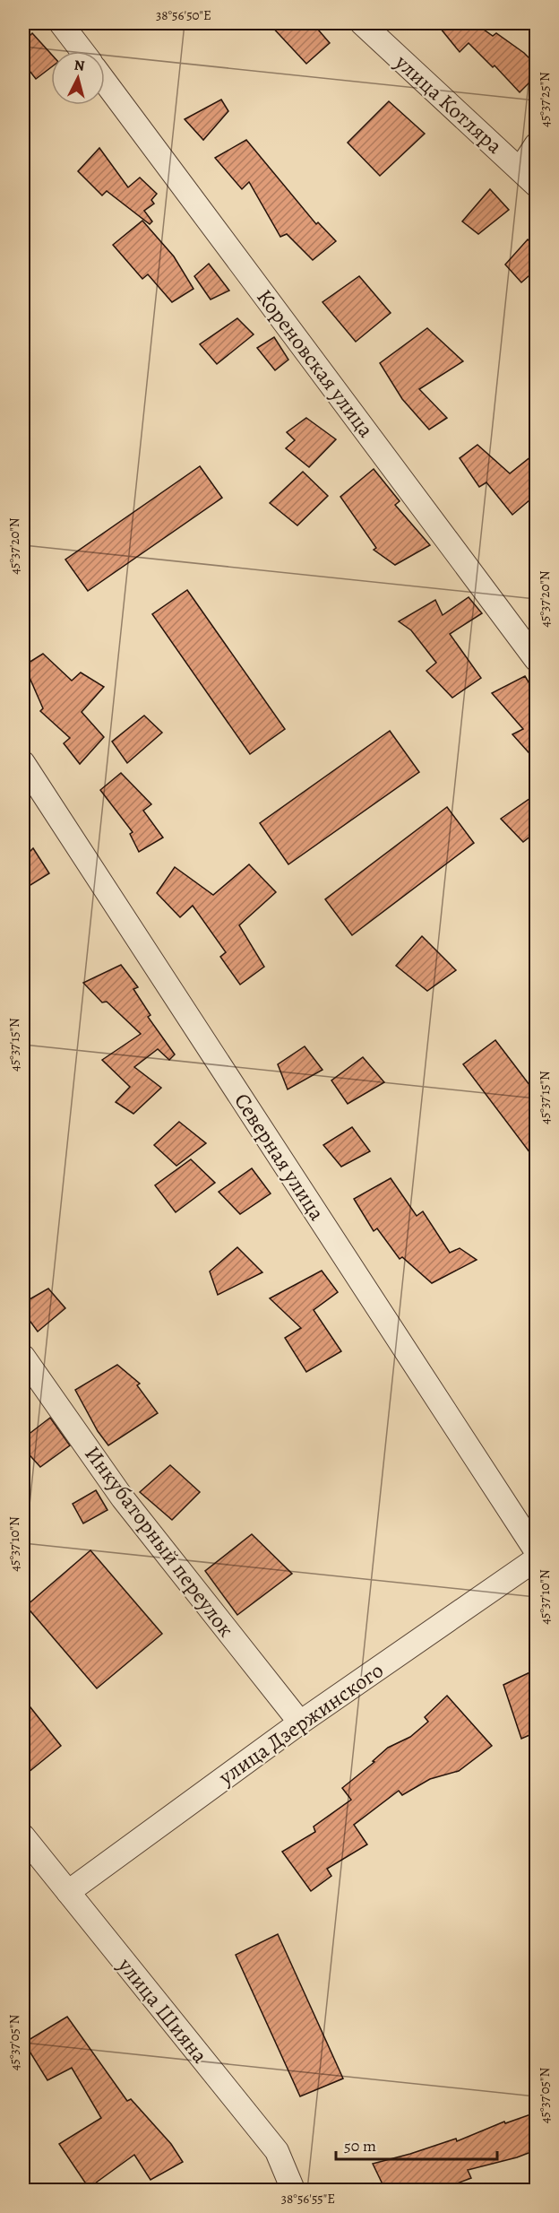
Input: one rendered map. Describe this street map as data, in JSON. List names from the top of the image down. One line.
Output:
{"streets":{"street":["улица Котляра","Кореновская улица","Северная улица","Инкубаторный переулок","улица Дзержинского","улица Шияна"]},"crossings":[["Инкубаторный переулок","улица Дзержинского"],["улица Дзержинского","улица Шияна"]],"scale_bar":"50 m","north":"top","coordinates":["38°56'50\"E","45°37'25\"N","45°37'20\"N","45°37'15\"N","45°37'10\"N","45°37'05\"N","38°56'55\"E"]}
